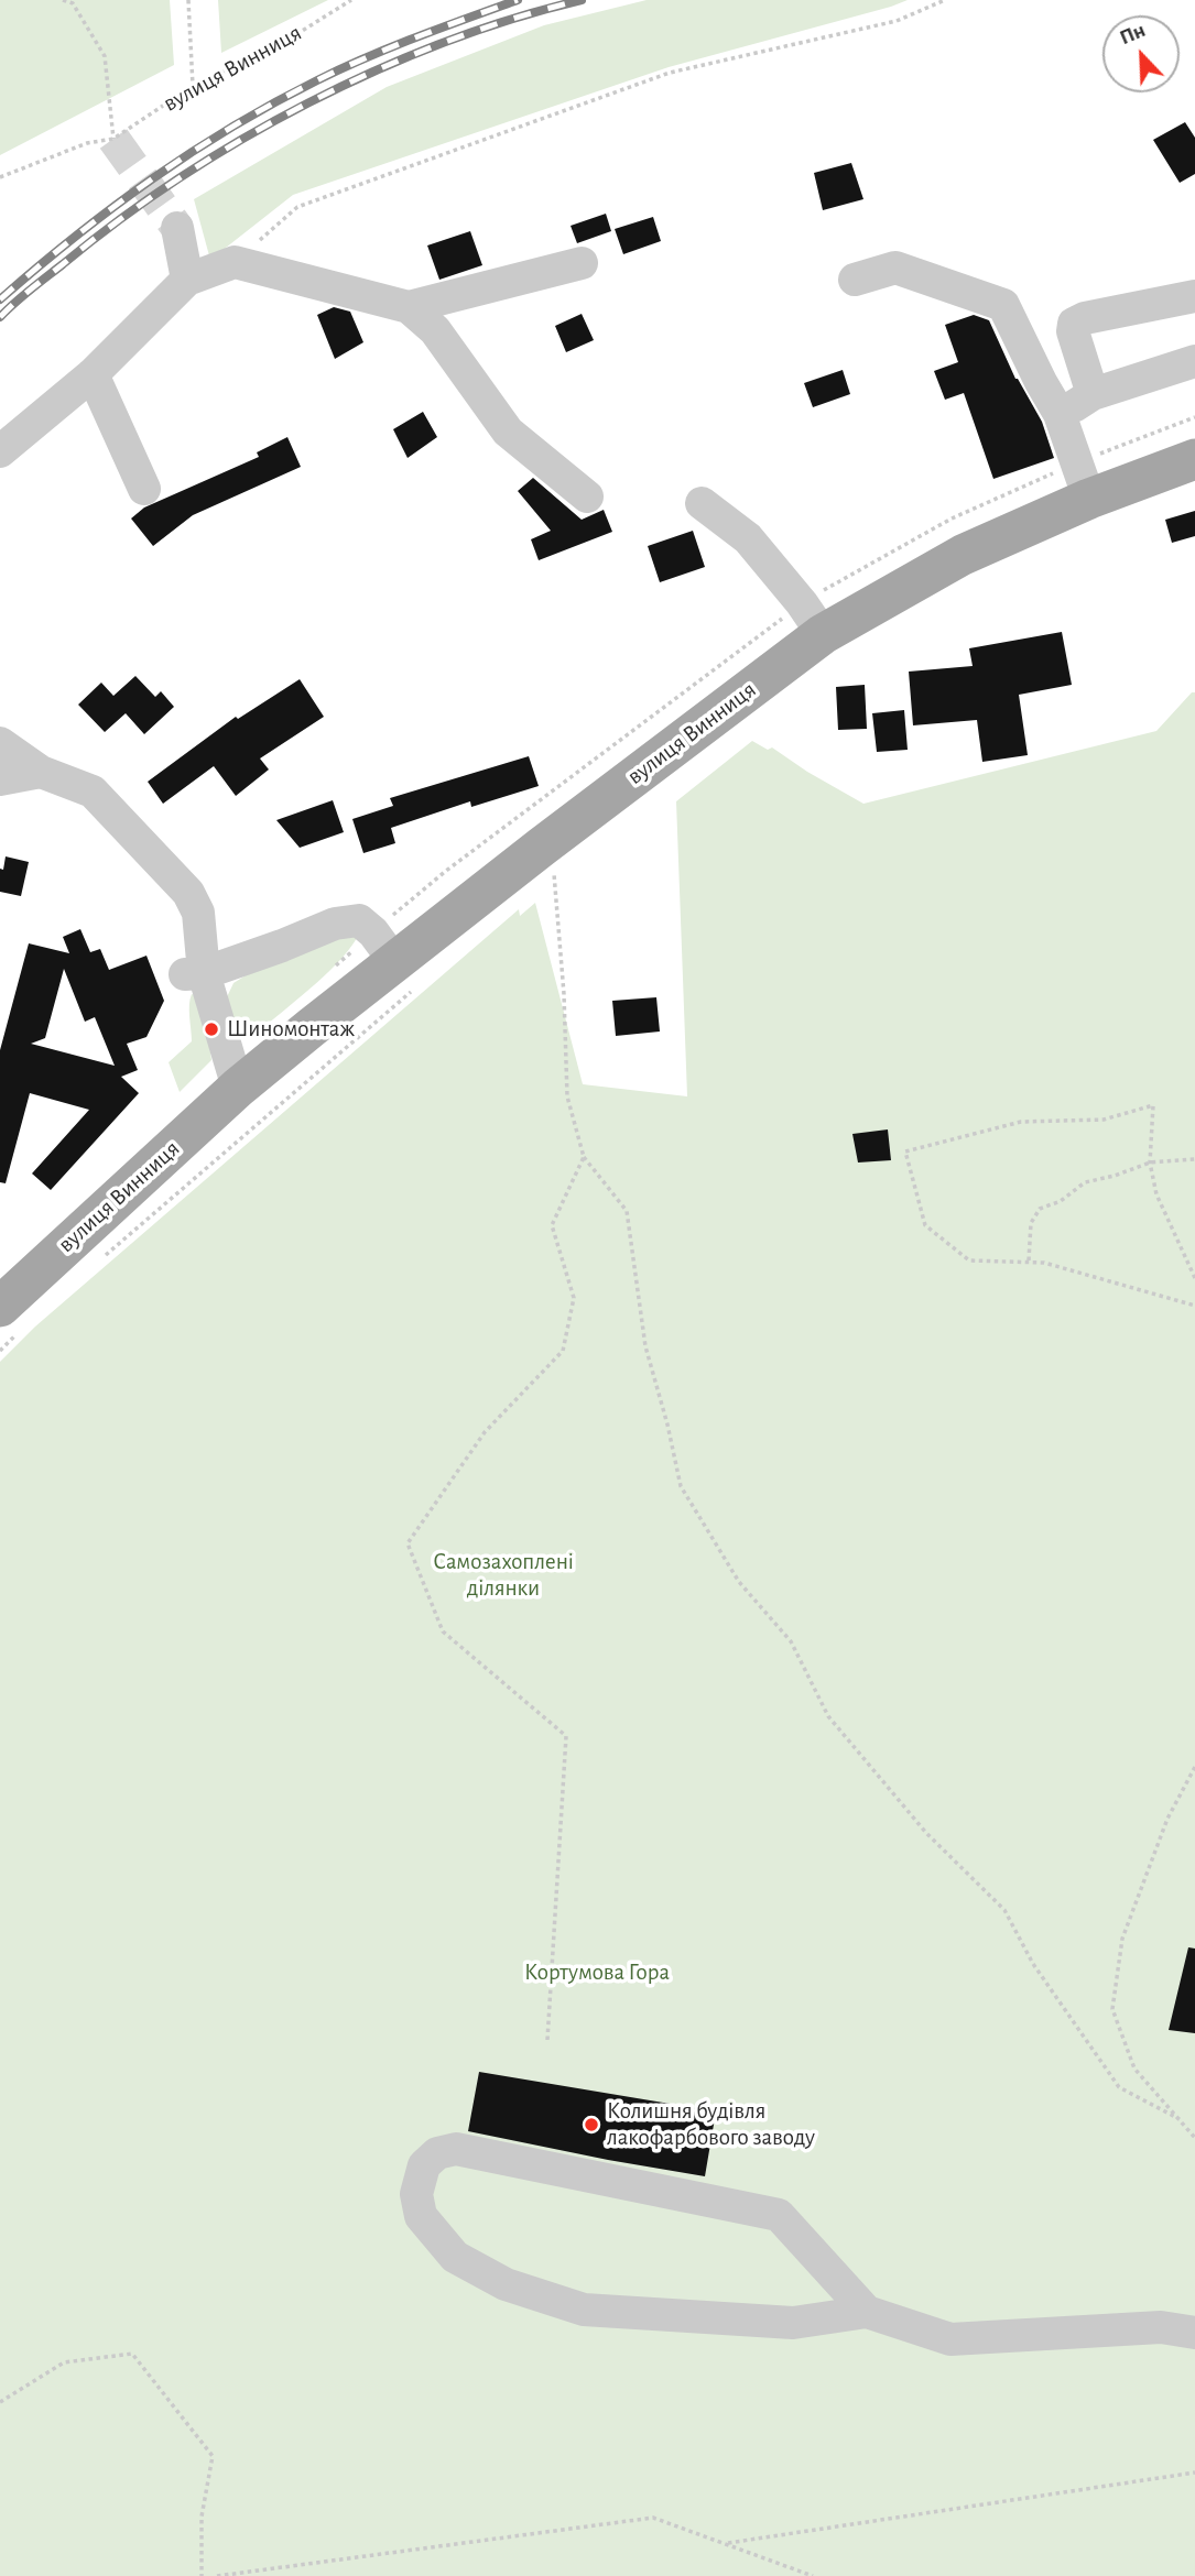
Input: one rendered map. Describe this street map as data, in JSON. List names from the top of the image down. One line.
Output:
{"streets":{"main road":["вулиця Винниця"]},"parks":["Самозахоплені ділянки","Кортумова Гора"],"places":["Шиномонтаж","Колишня будівля лакофарбового заводу"],"north":"top left"}
